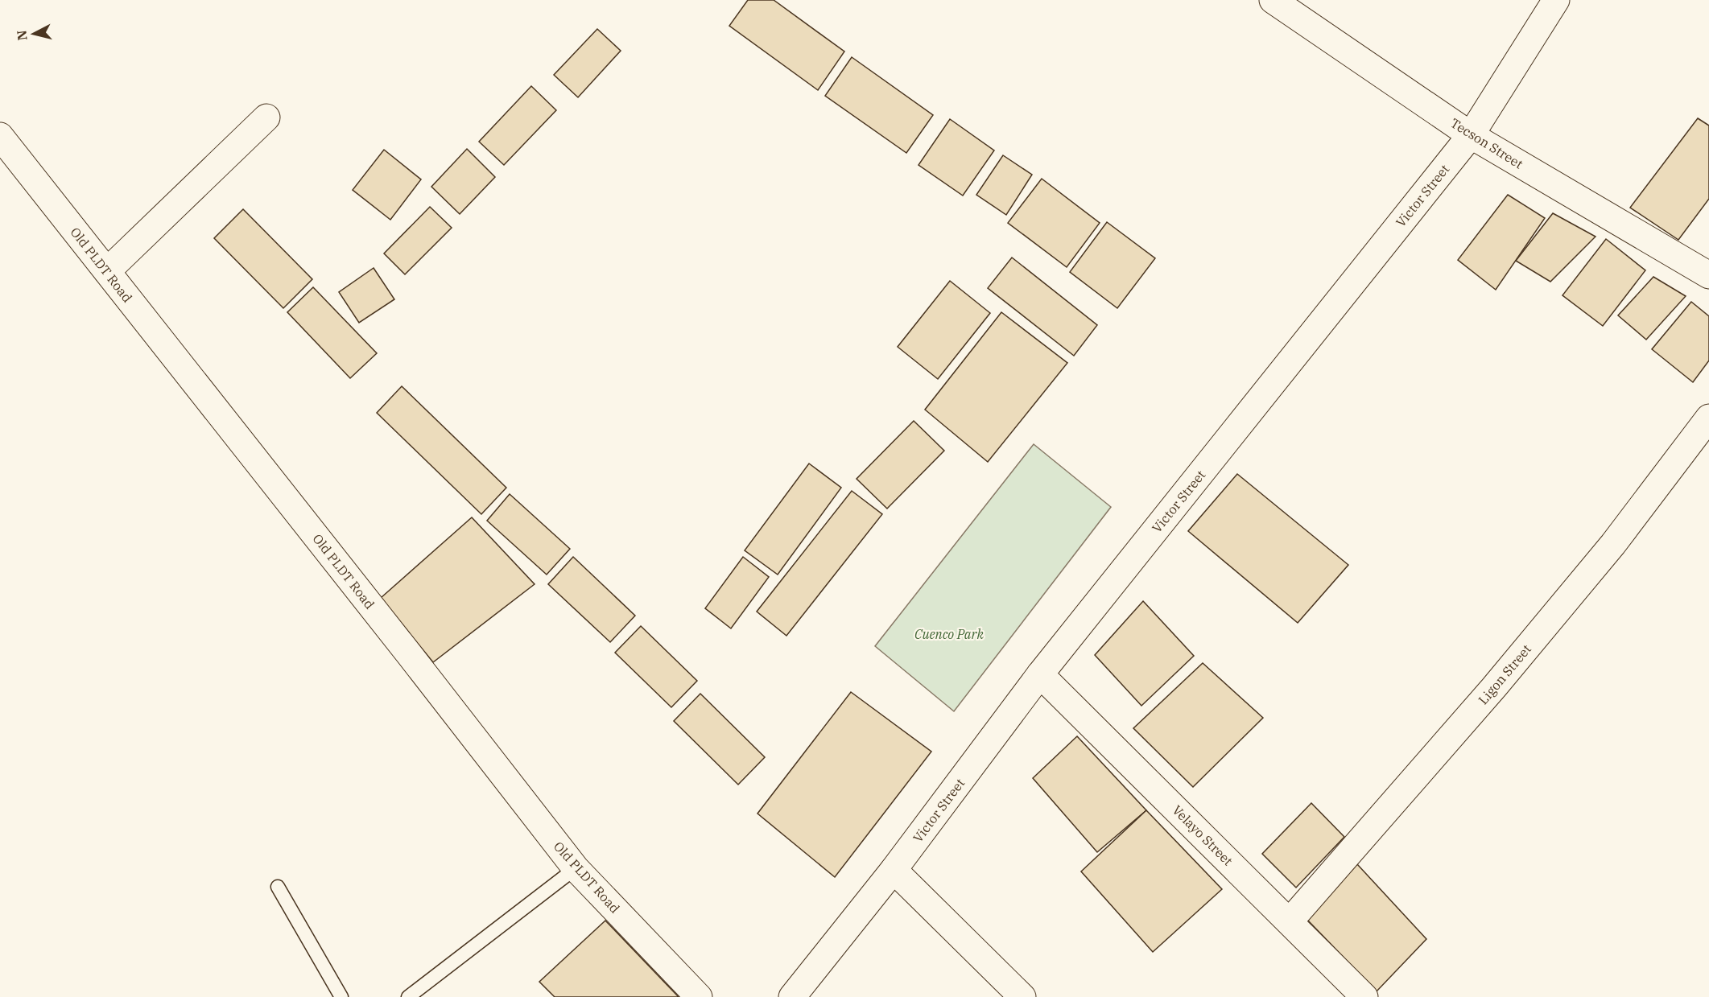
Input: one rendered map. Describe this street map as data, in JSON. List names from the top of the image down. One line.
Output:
{"streets":{"street":["Tecson Street","Victor Street","Old PLDT Road","Ligon Street","Velayo Street"]},"crossings":[["Tecson Street","Victor Street"],["Victor Street","Velayo Street"],["Ligon Street","Velayo Street"]],"parks":["Cuenco Park"],"north":"left"}
